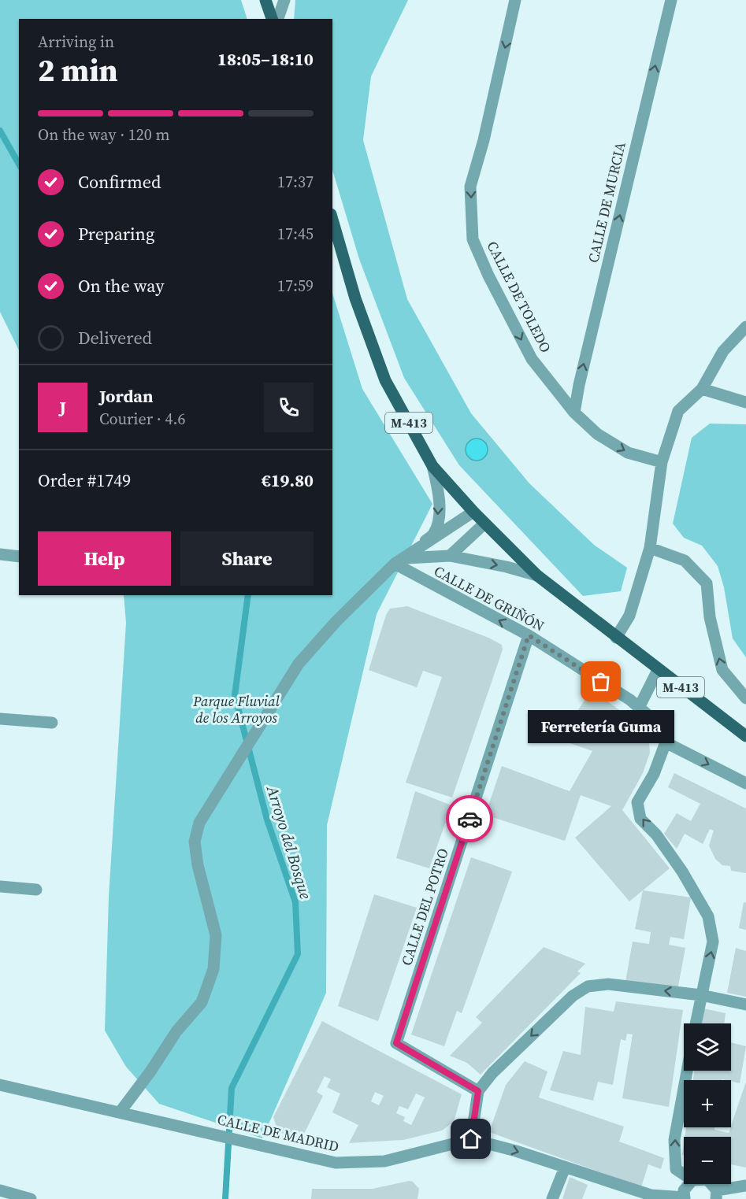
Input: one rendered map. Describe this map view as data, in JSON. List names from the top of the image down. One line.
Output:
{"streets":{"main road":["M-413"],"street":["CALLE DE MURCIA","CALLE DE TOLEDO","CALLE DE GRIÑÓN","CALLE DEL POTRO","CALLE DE MADRID"]},"crossings":[["CALLE DE MURCIA","CALLE DE TOLEDO"],["CALLE DE GRIÑÓN","CALLE DEL POTRO"]],"one_way":["CALLE DE MURCIA","CALLE DE TOLEDO"],"water":["Arroyo del Bosque"],"parks":["Parque Fluvial de los Arroyos"],"places":["Ferretería Guma"],"page":{"heading":["2 min","Arriving in","18:05–18:10"],"panel":["Jordan","Courier · 4.6","Order #1749","€19.80"],"bar":"On the way · 120 m","list":[["Confirmed","17:37"],["Preparing","17:45"],["On the way","17:59"],"Delivered"],"round":"J","buttons":["Help","Share"],"bubble":"Ferretería Guma","map_buttons":["+","−"]}}
